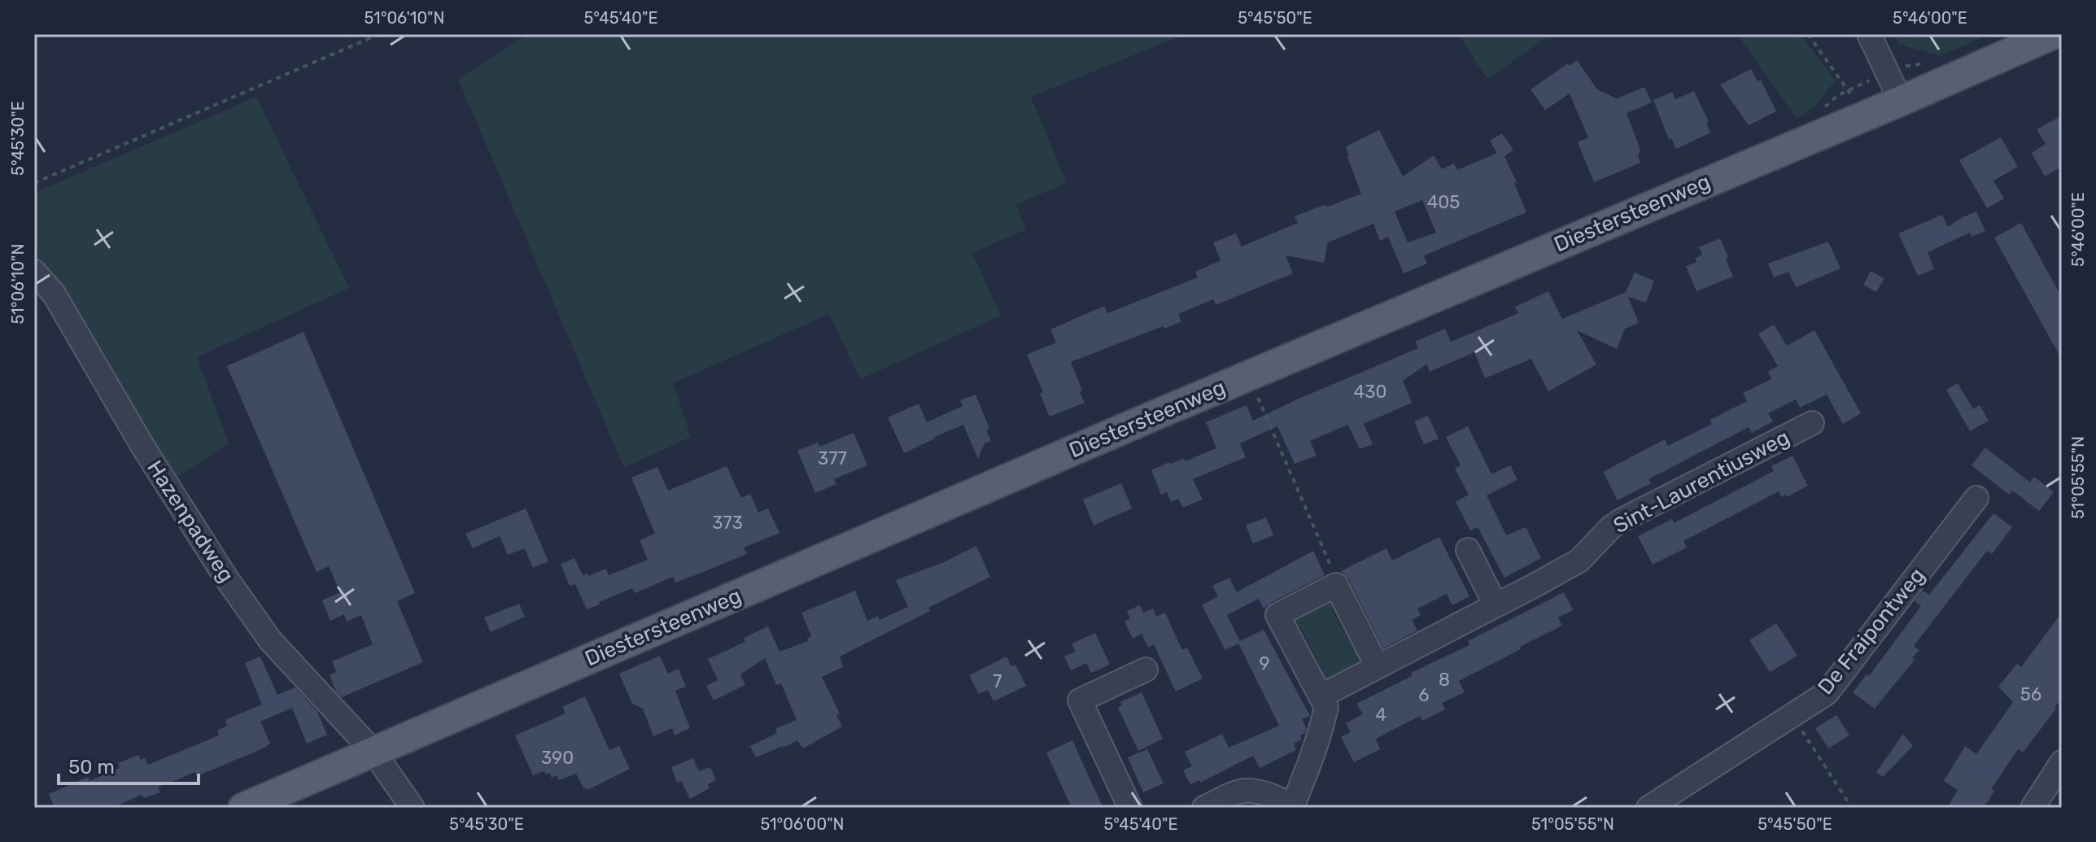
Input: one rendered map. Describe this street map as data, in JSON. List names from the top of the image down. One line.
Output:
{"streets":{"main road":["Diestersteenweg"],"street":["Sint-Laurentiusweg","Hazenpadweg","De Fraipontweg"]},"crossings":[["Diestersteenweg","Hazenpadweg"]],"house_numbers":["405","430","377","373","9","8","7","56","6","4","390"],"scale_bar":"50 m","coordinates":["51°06'10\"N","5°45'40\"E","5°45'50\"E","5°46'00\"E","5°45'30\"E","51°05'55\"N","51°06'00\"N"]}
